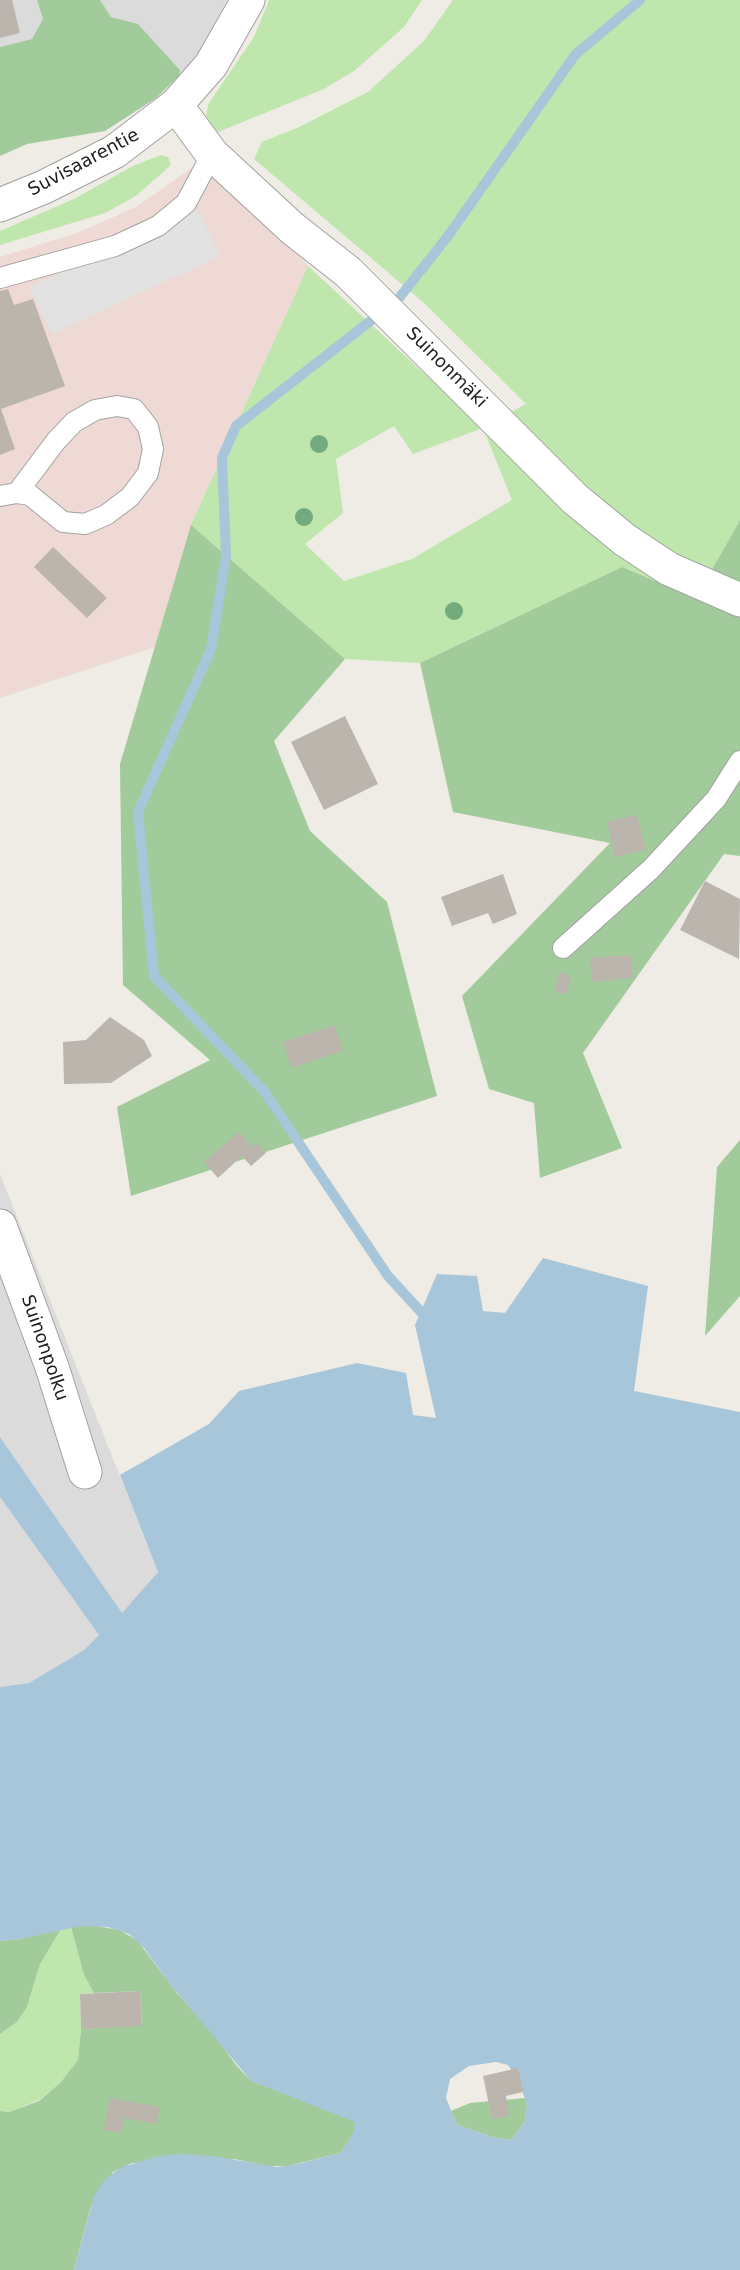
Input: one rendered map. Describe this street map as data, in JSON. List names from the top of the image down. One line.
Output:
{"streets":{"street":["Suvisaarentie","Suinonmäki","Suinonpolku"]},"crossings":[["Suvisaarentie","Suinonmäki"]]}
